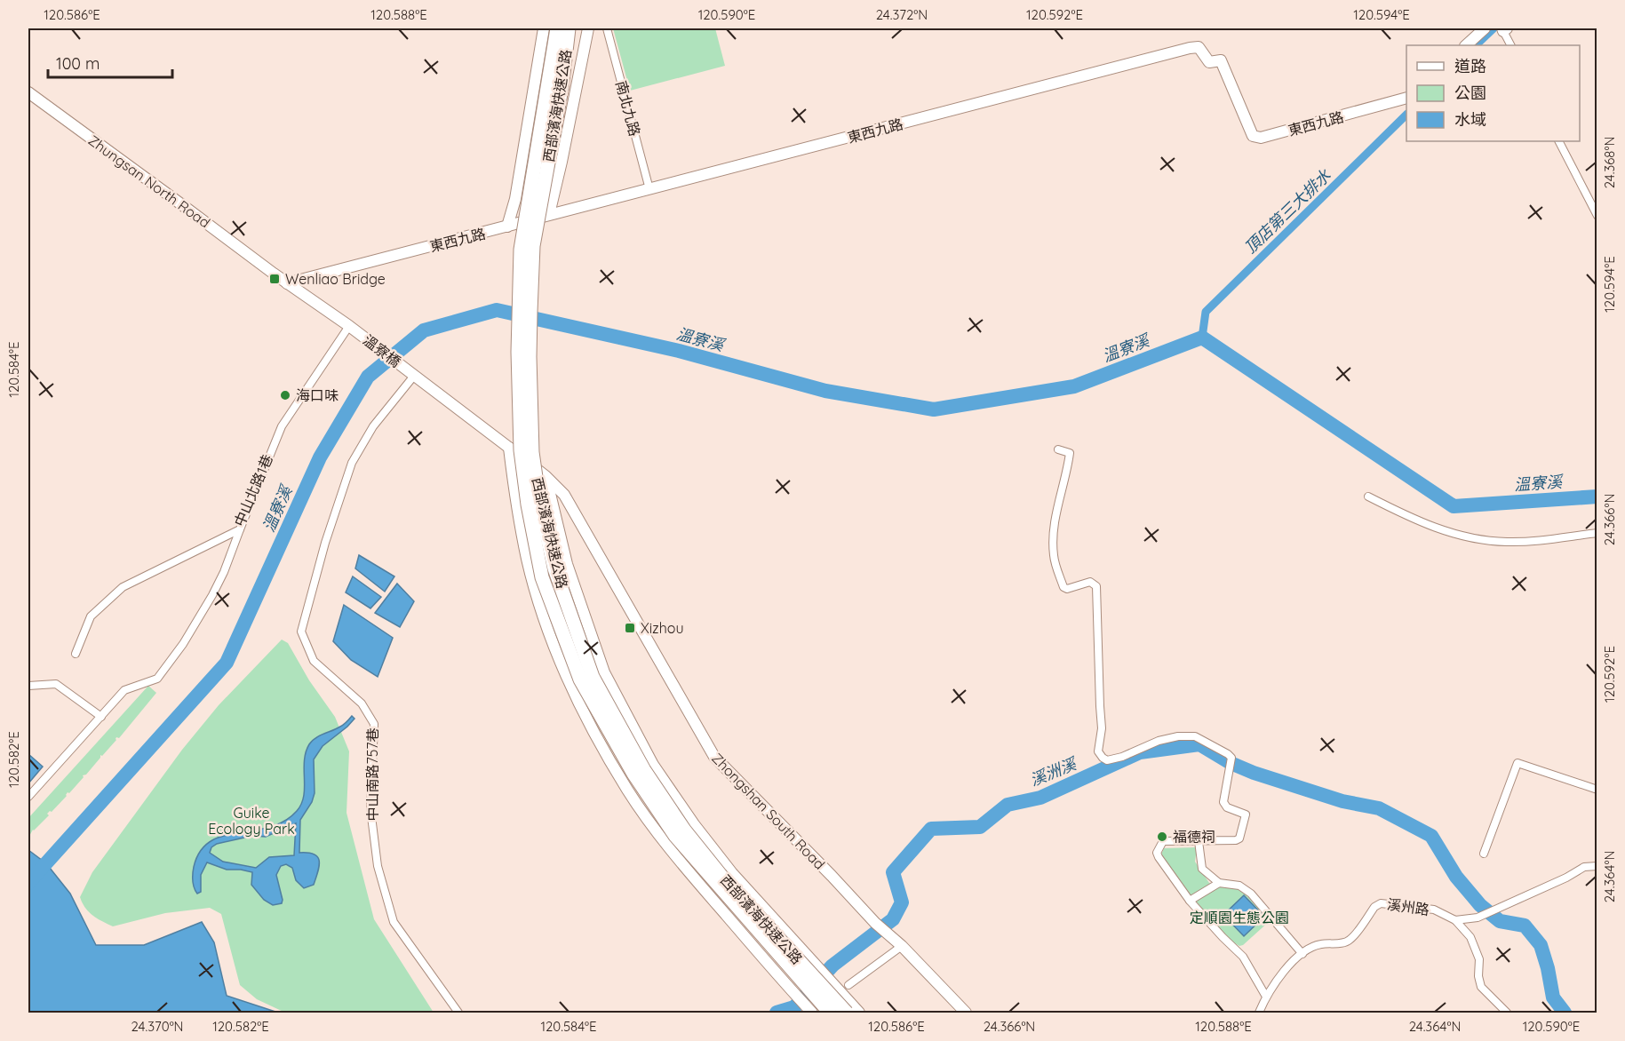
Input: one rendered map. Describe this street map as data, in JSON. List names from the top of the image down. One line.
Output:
{"streets":{"highway":["西部濱海快速公路"],"street":["南北九路","東西九路","Zhungsan North Road","溫寮橋","中山北路1巷","中山南路757巷","Zhongshan South Road","溪州路"]},"crossings":[["南北九路","東西九路"],["東西九路","Zhungsan North Road"],["Zhungsan North Road","溫寮橋"],["Zhungsan North Road","中山北路1巷"],["溫寮橋","中山北路1巷"],["溫寮橋","中山南路757巷"],["溫寮橋","Zhongshan South Road"],["中山南路757巷","Zhongshan South Road"]],"water":["頂店第三大排水","溫寮溪","溪洲溪"],"parks":["Guike Ecology Park","定順園生態公園"],"places":{"transit":["Wenliao Bridge","Xizhou"],"other":["海口味","福德祠"]},"legend":["道路","公園","水域"],"scale_bar":"100 m","coordinates":["120.586°E","120.588°E","120.590°E","24.372°N","120.592°E","120.594°E","24.368°N","120.584°E","24.366°N","120.582°E","24.364°N","24.370°N"]}
